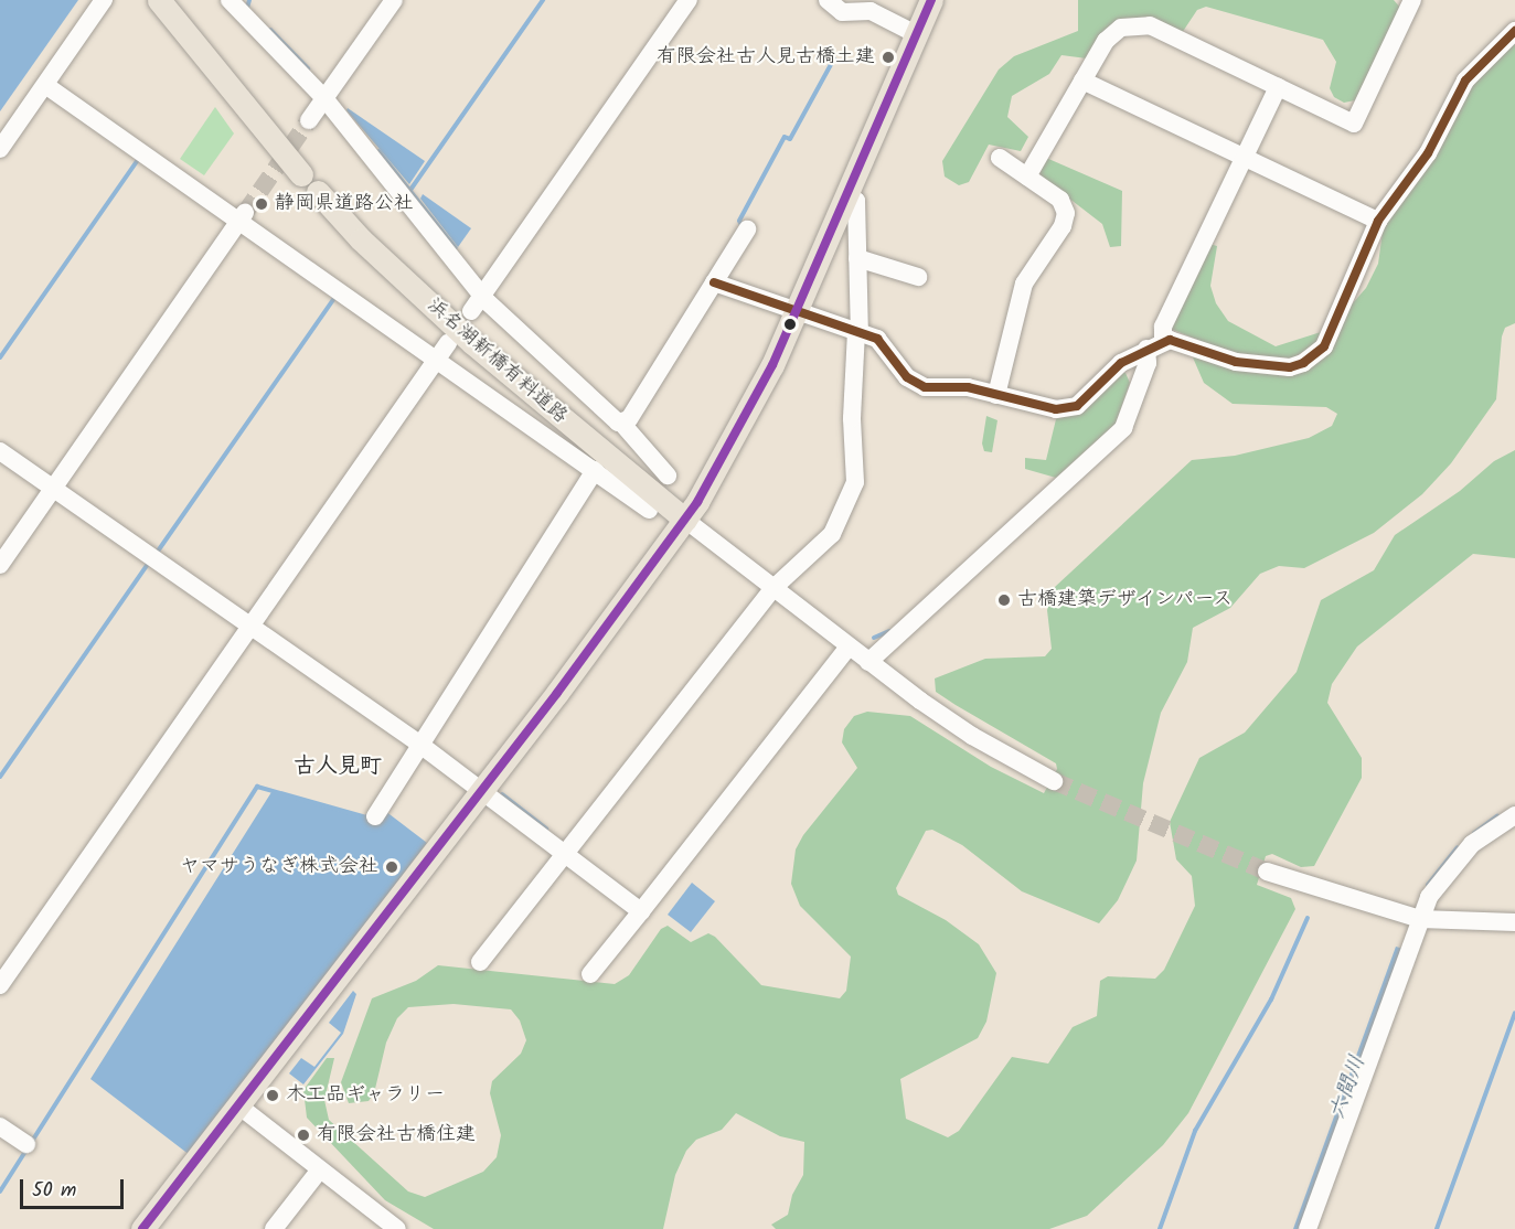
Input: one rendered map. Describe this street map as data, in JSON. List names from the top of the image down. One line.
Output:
{"streets":{"main road":["浜名湖新橋有料道路"]},"districts":["古人見町"],"water":["六間川"],"places":["有限会社古人見古橋土建","静岡県道路公社","古橋建築デザインパース","ヤマサうなぎ株式会社","木工品ギャラリー","有限会社古橋住建"],"scale_bar":"50 m"}
